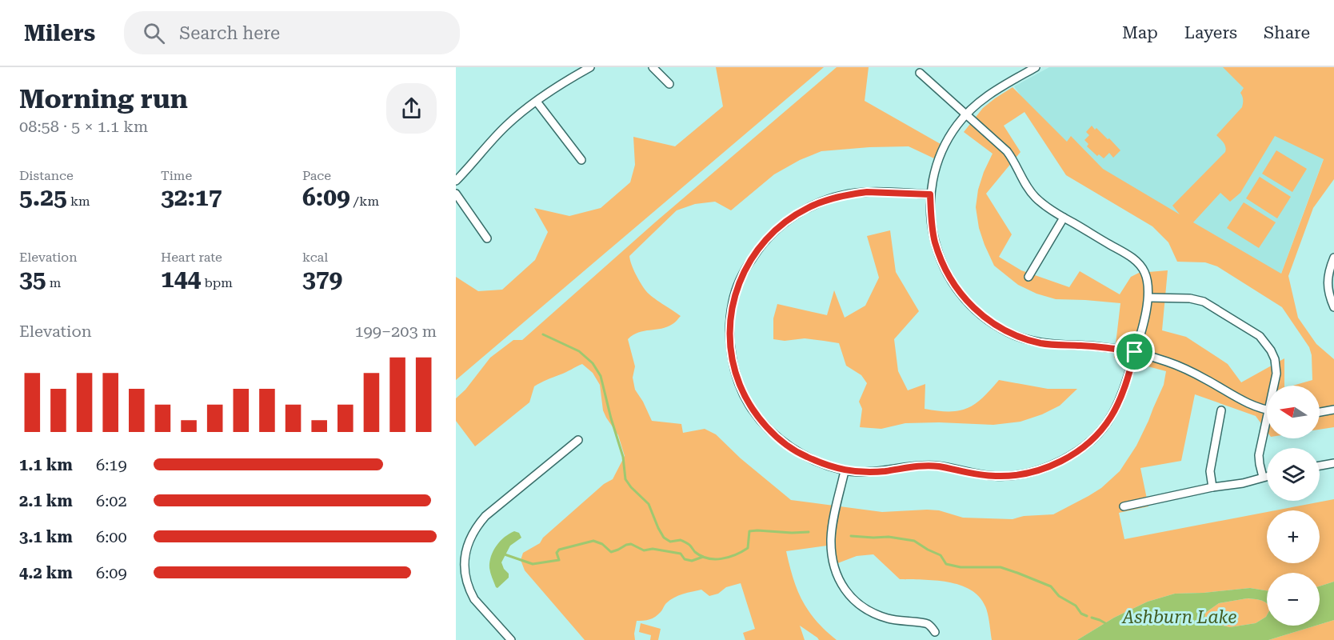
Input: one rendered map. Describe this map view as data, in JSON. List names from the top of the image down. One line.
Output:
{"water":["Ashburn Lake"],"north":"left","page":{"header":"Milers","search":"Search here","nav":["Map","Layers","Share"],"heading":["Morning run","08:58 · 5 × 1.1 km"],"stats":[["Distance","5.25 km"],["Time","32:17"],["Pace","6:09 /km"],["Elevation","35 m"],["Heart rate","144 bpm"],["kcal","379"]],"chart":["Elevation","199–203 m"],"map_buttons":["+","−"],"list":[{"name":"1.1 km","note":"6:19"},{"name":"2.1 km","note":"6:02"},{"name":"3.1 km","note":"6:00"},{"name":"4.2 km","note":"6:09"}]}}
